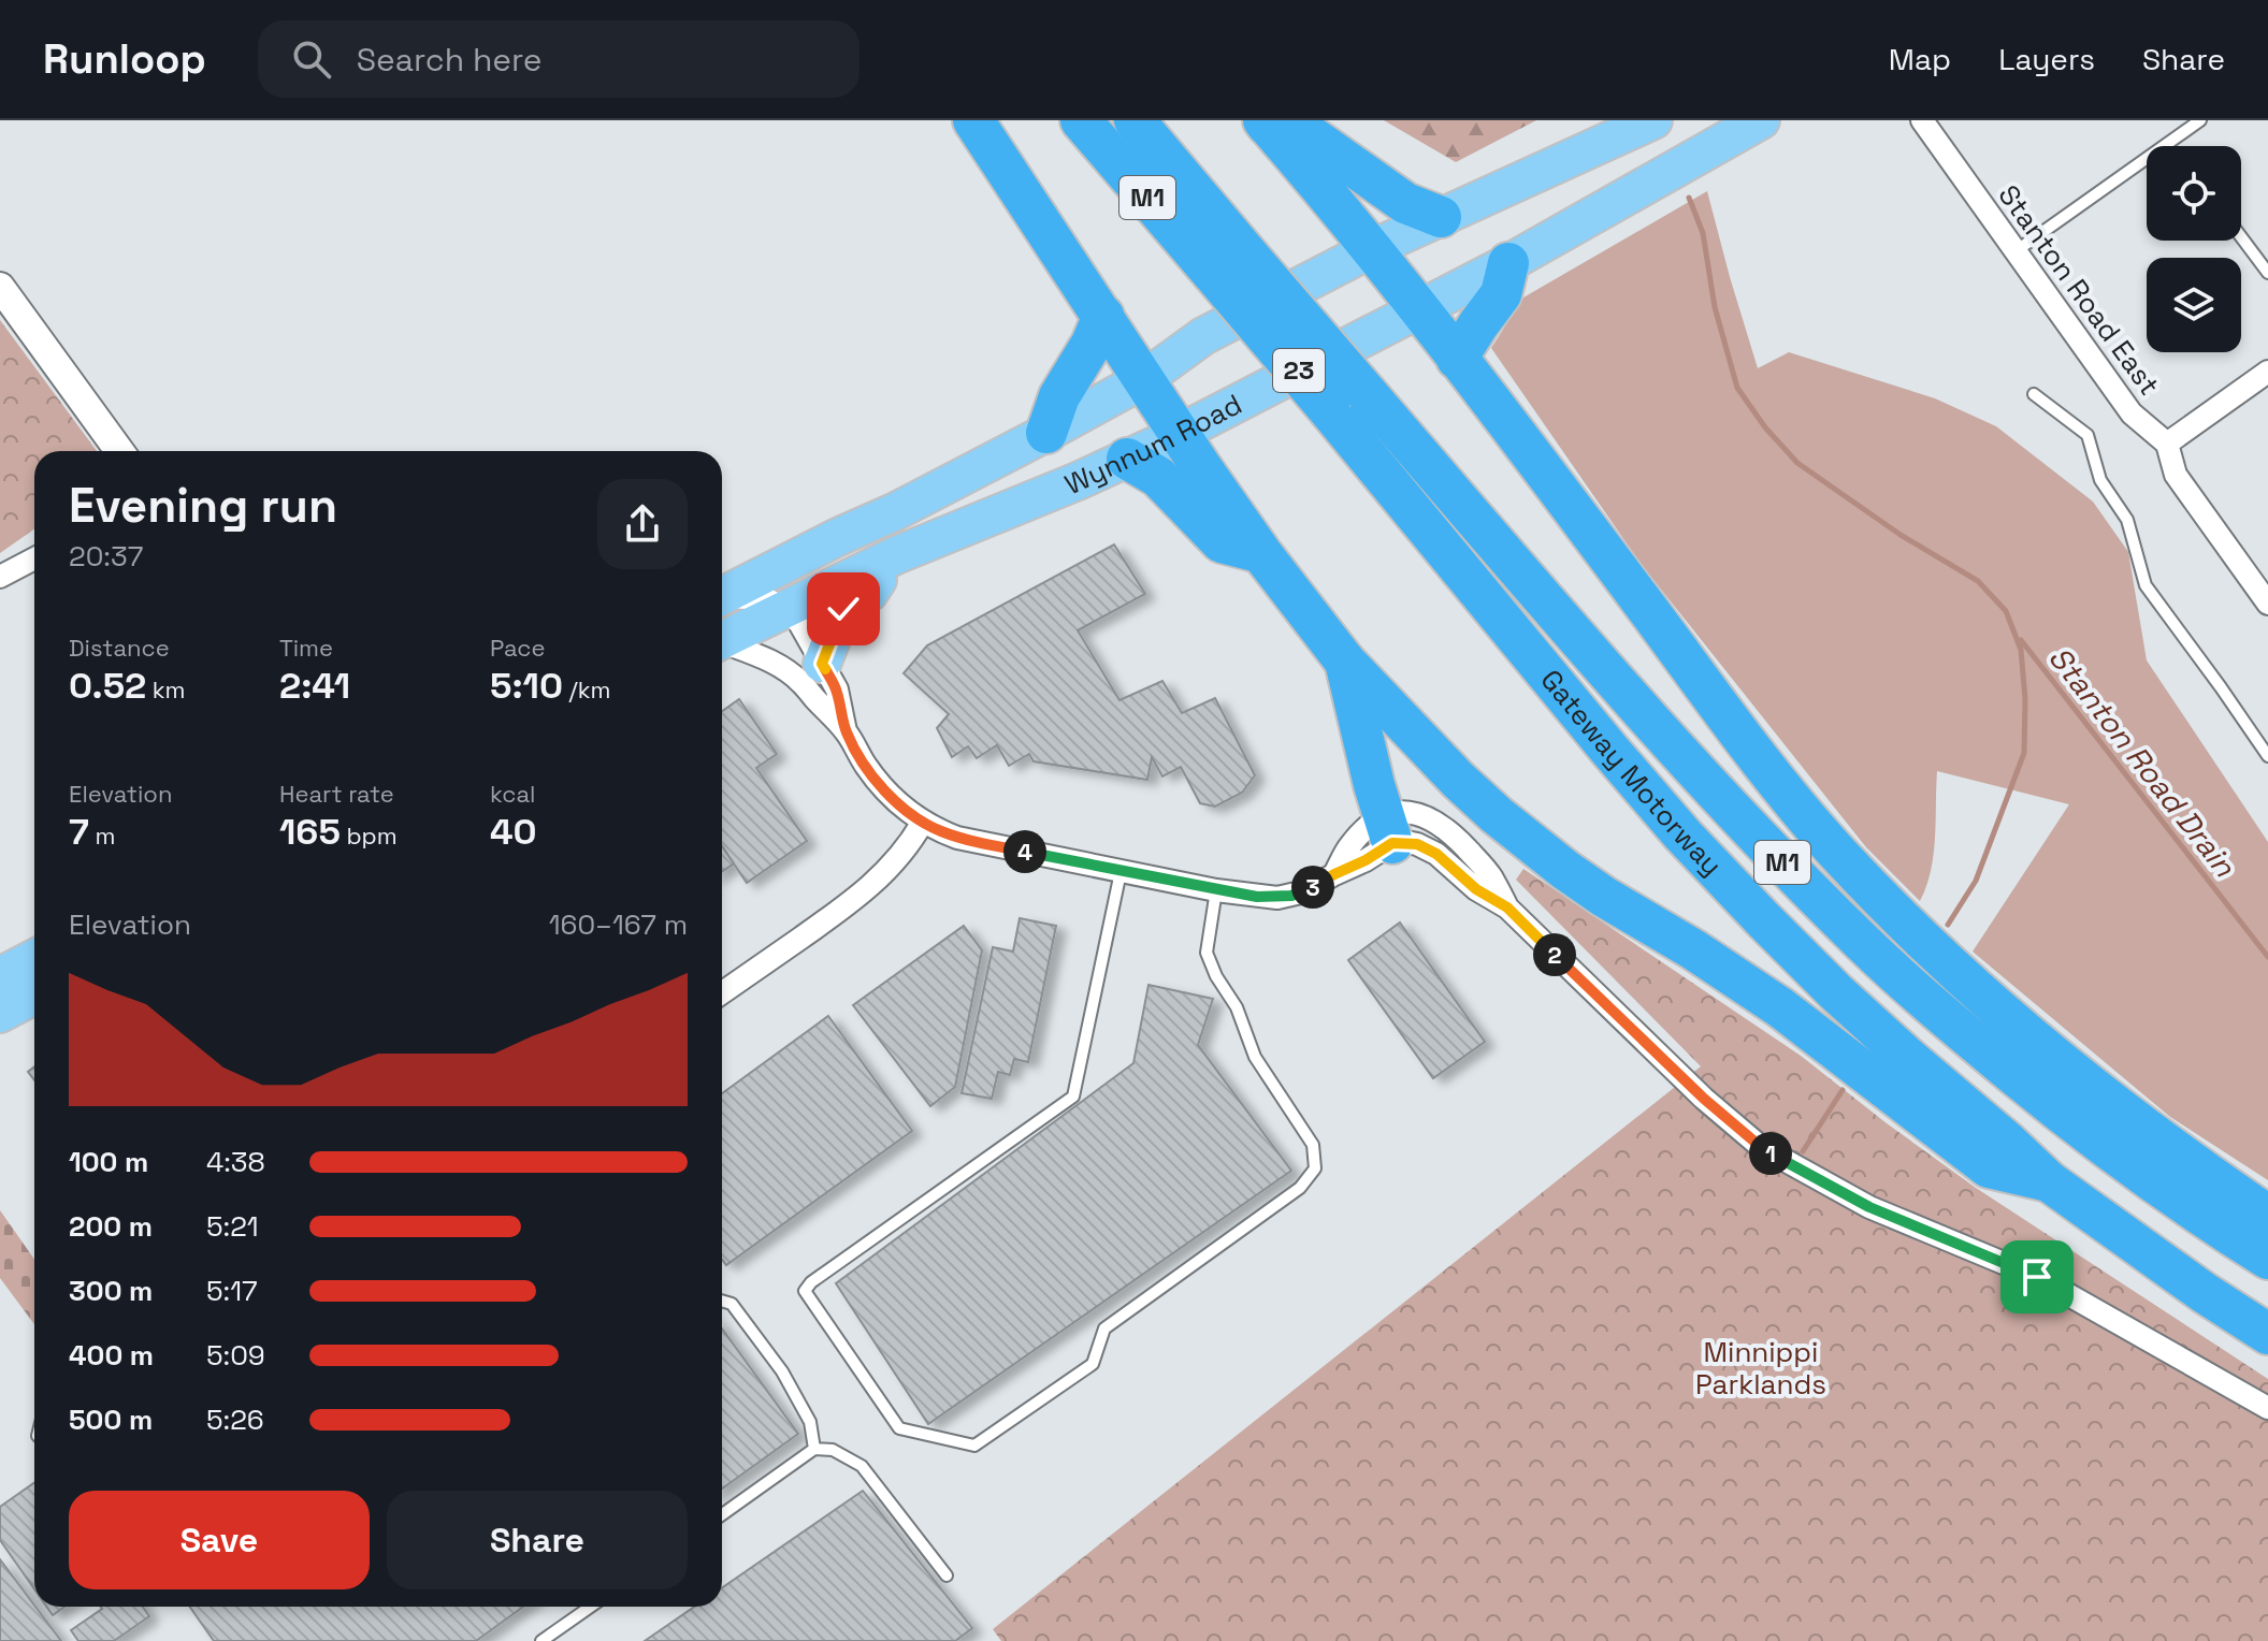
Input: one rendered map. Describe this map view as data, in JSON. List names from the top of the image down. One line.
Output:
{"streets":{"highway":["M1","Gateway Motorway"],"main road":["23","Wynnum Road"],"street":["Stanton Road East"]},"water":["Stanton Road Drain"],"parks":["Minnippi Parklands"],"page":{"header":"Runloop","search":"Search here","nav":["Map","Layers","Share"],"heading":["Evening run","20:37"],"stats":[["Distance","0.52 km"],["Time","2:41"],["Pace","5:10 /km"],["Elevation","7 m"],["Heart rate","165 bpm"],["kcal","40"]],"pins":["4","3","2","1"],"chart":["Elevation","160–167 m"],"list":[{"name":"100 m","note":"4:38"},{"name":"200 m","note":"5:21"},{"name":"300 m","note":"5:17"},{"name":"400 m","note":"5:09"},{"name":"500 m","note":"5:26"}],"buttons":["Save","Share"]}}
